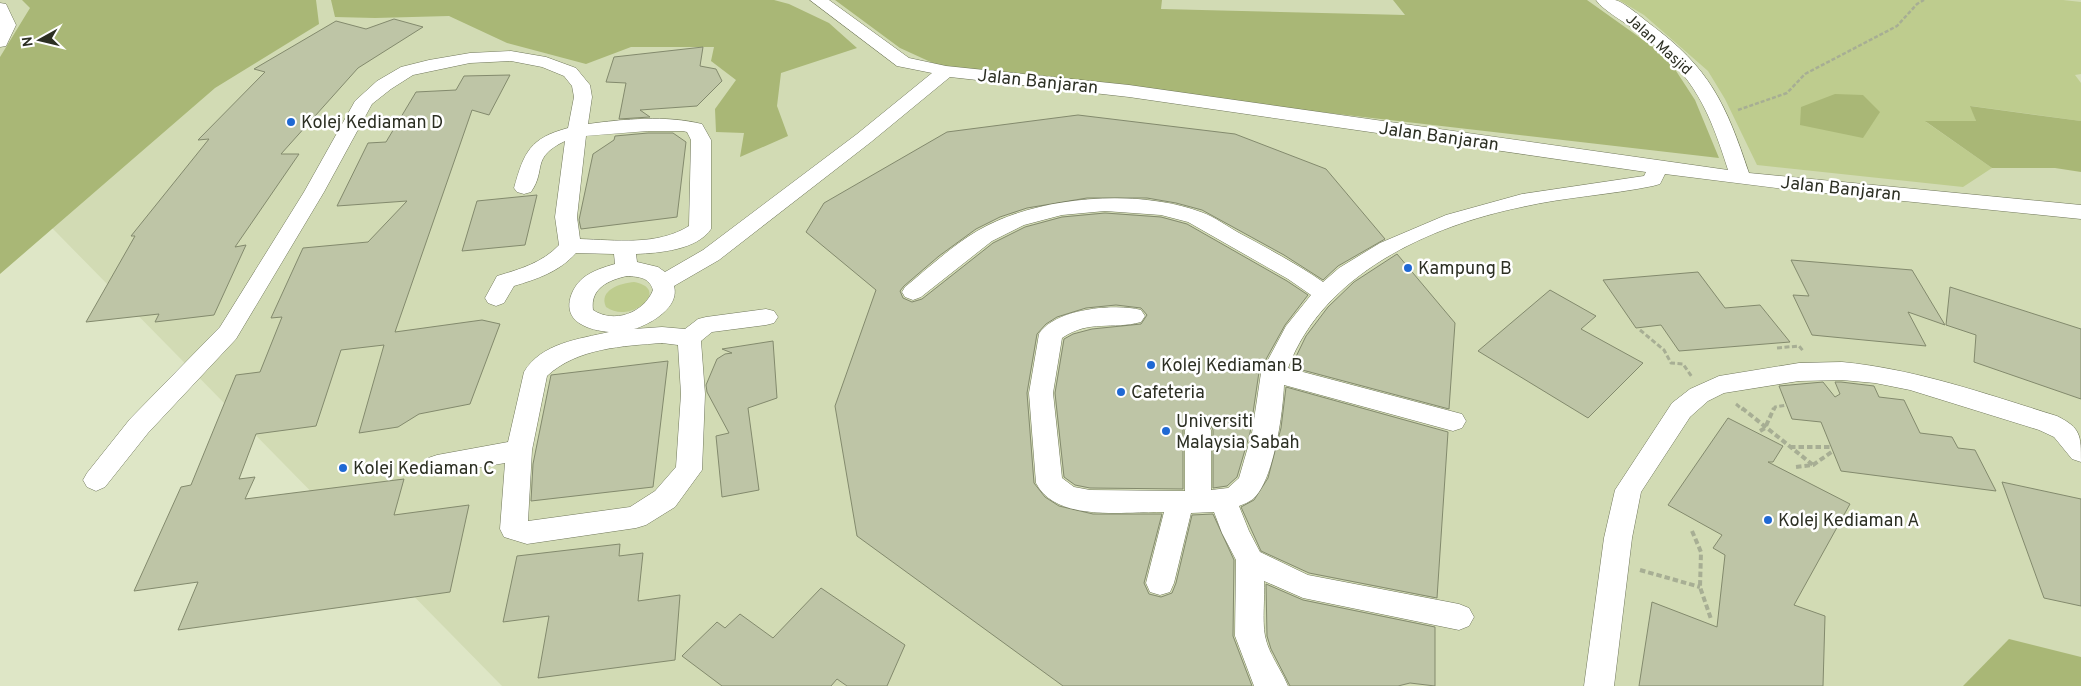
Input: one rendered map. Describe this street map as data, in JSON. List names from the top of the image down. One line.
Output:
{"streets":{"street":["Jalan Masjid","Jalan Banjaran"]},"crossings":[["Jalan Masjid","Jalan Banjaran"]],"places":["Kolej Kediaman D","Kampung B","Kolej Kediaman B","Cafeteria","Universiti Malaysia Sabah","Kolej Kediaman C","Kolej Kediaman A"],"north":"left"}
